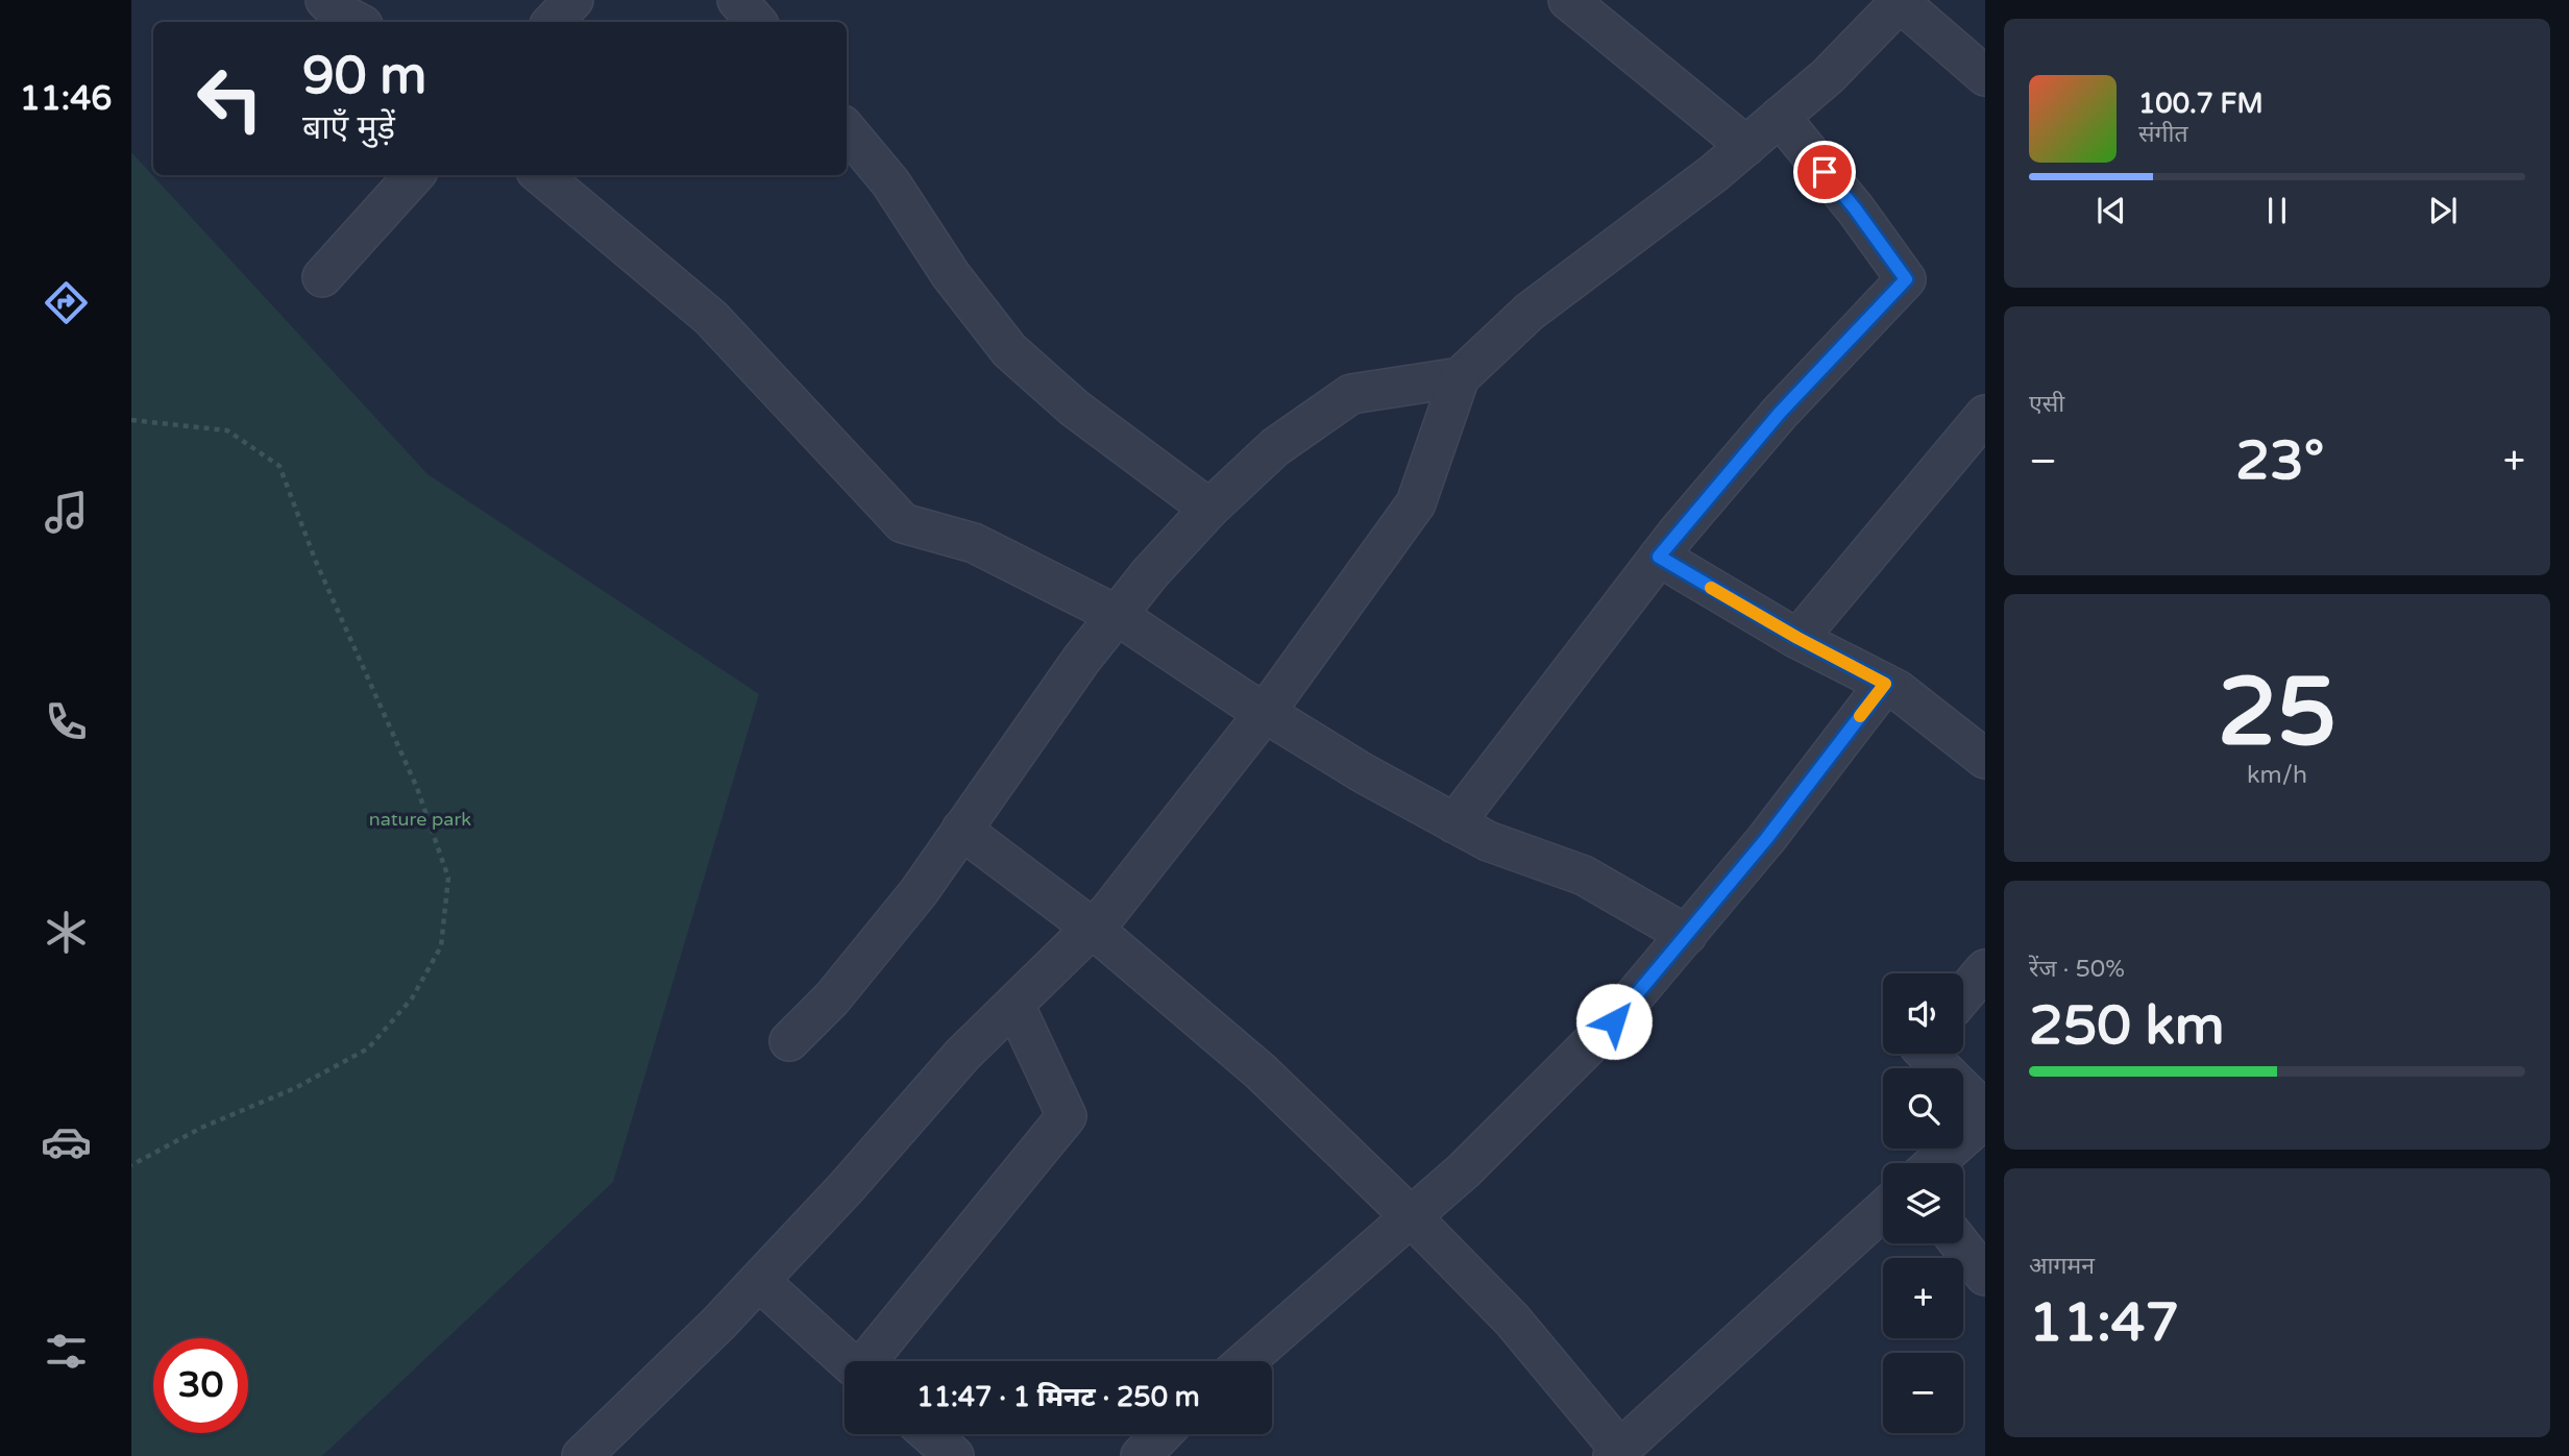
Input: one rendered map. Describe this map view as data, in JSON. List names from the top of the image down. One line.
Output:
{"parks":["nature park"],"page":{"tabs":"11:46","turn":["90 m","बाएँ मुड़ें"],"song":["100.7 FM","संगीत"],"tile":["एसी",["25","km/h"],["रेंज · 50%","250 km"],["आगमन","11:47"]],"heat":["−","23°","+"],"map_buttons":["+","−"],"limit":"30","trip":"11:47 · 1 मिनट · 250 m"}}
